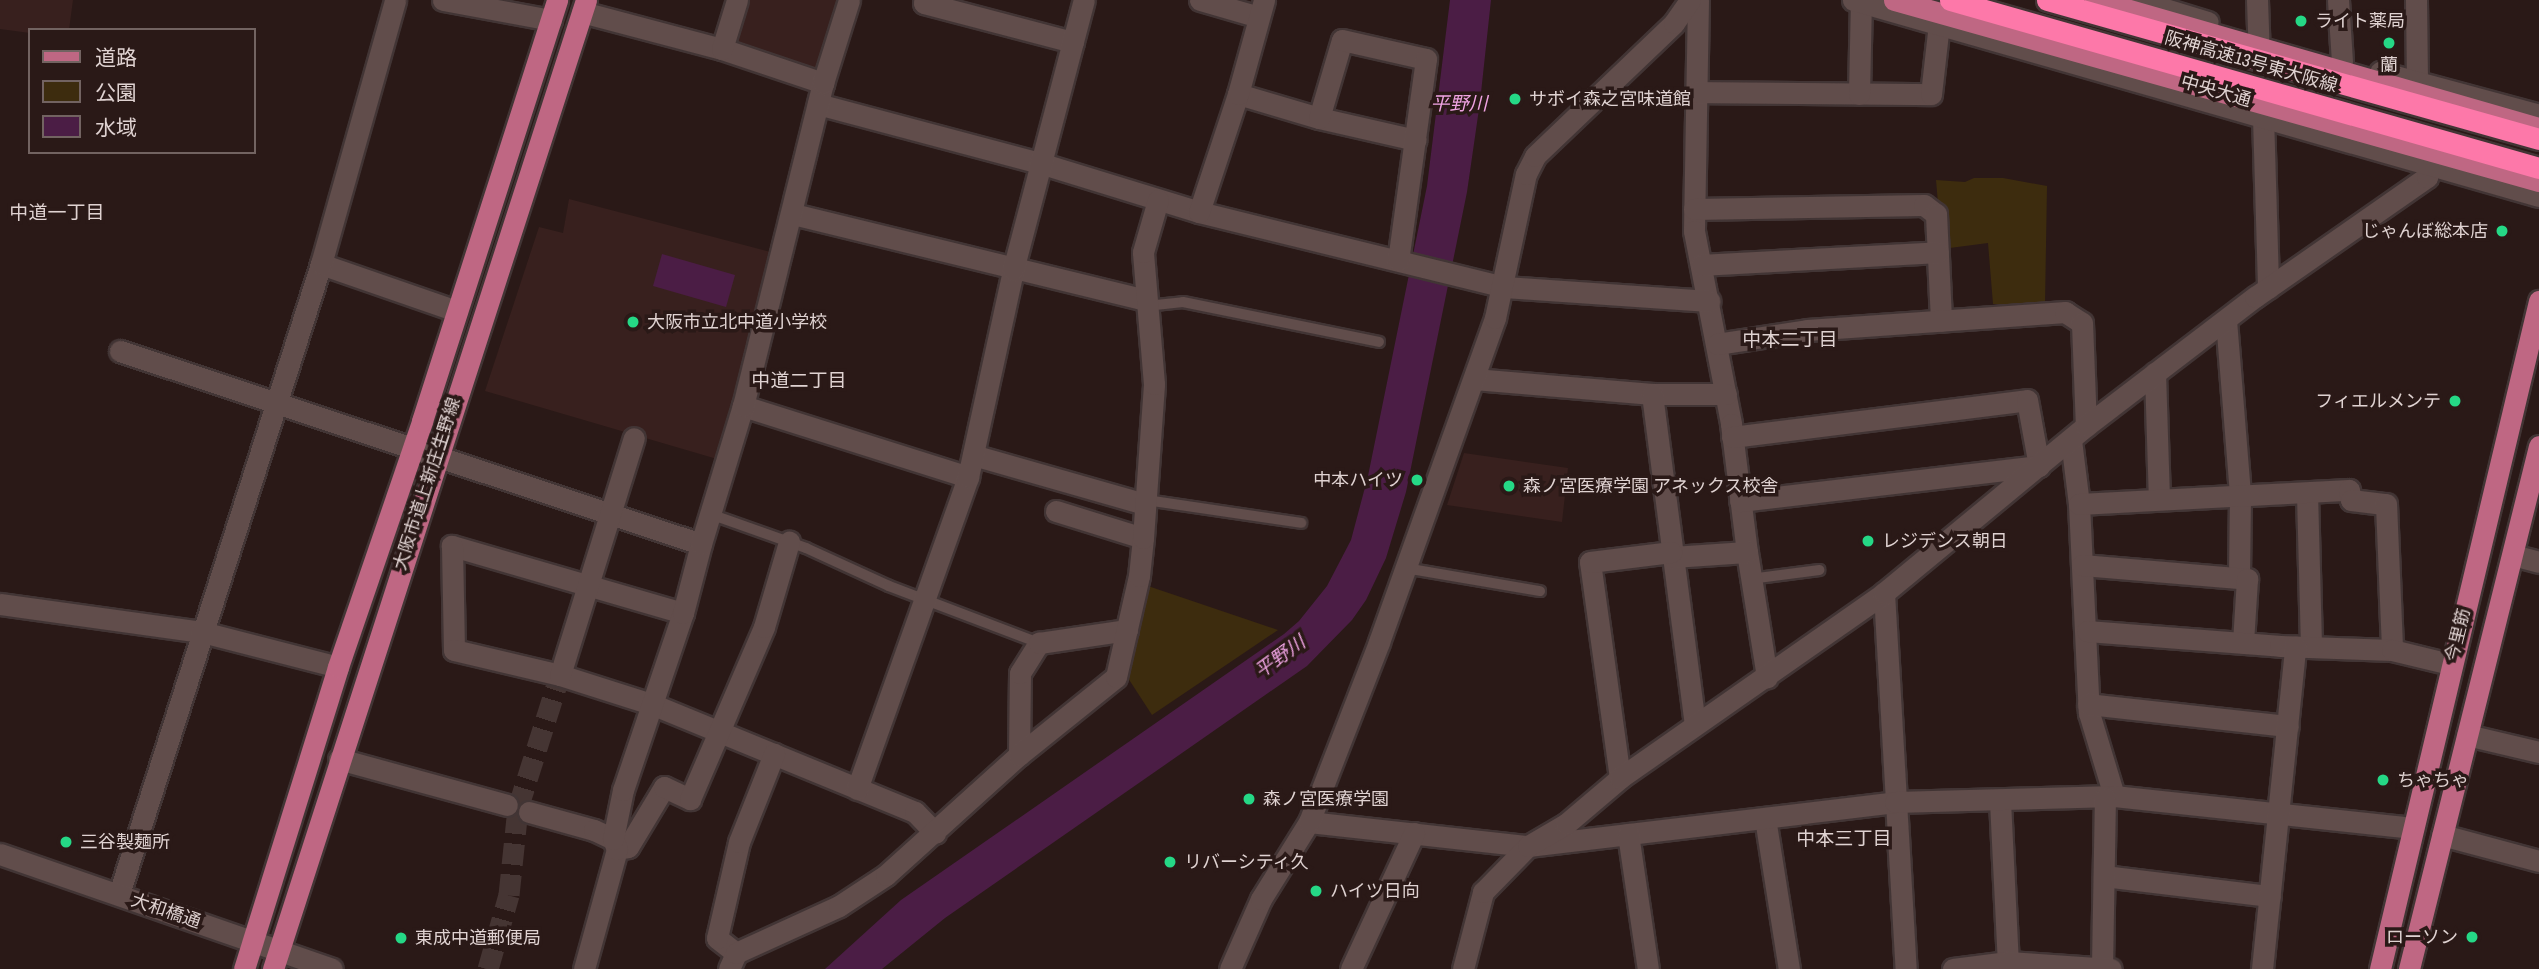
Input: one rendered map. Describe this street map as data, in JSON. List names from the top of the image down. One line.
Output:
{"streets":{"highway":["阪神高速13号東大阪線"],"main road":["中央大通","大阪市道上新庄生野線","今里筋"],"street":["大和橋通"]},"crossings":[["大阪市道上新庄生野線","大和橋通"]],"districts":["中道一丁目","中本二丁目","中道二丁目","中本三丁目"],"water":["平野川"],"places":["ライト薬局","蘭","サボイ森之宮味道館","じゃんぼ総本店","大阪市立北中道小学校","フィエルメンテ","中本ハイツ","森ノ宮医療学園 アネックス校舎","レジデンス朝日","ちゃちゃ","森ノ宮医療学園","三谷製麺所","リバーシティ久","ハイツ日向","ローソン","東成中道郵便局"],"legend":["道路","公園","水域"]}
